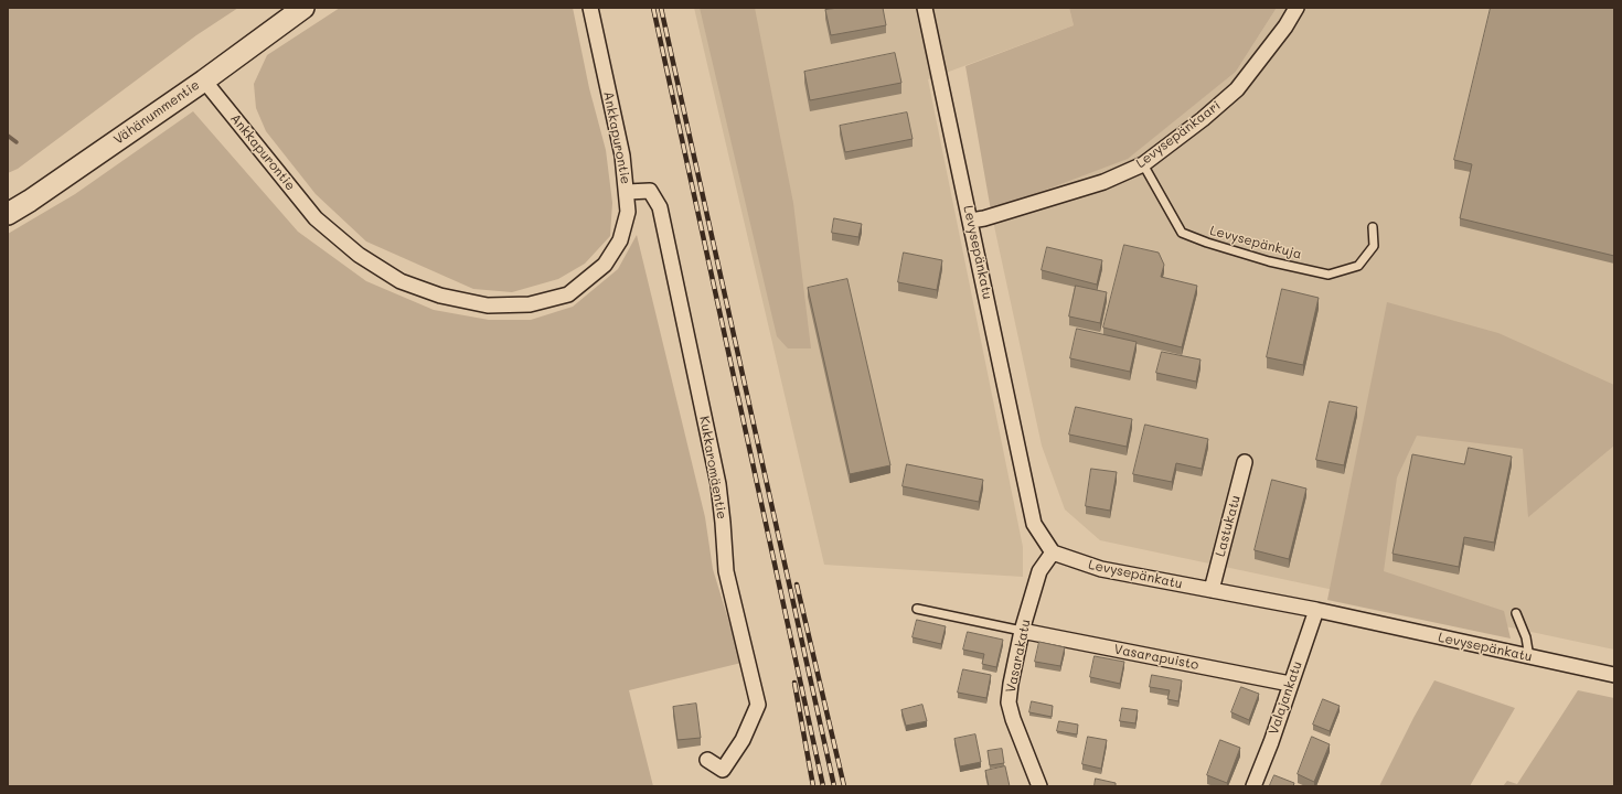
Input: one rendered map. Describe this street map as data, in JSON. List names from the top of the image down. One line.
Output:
{"streets":{"main road":["Vähänummentie"],"street":["Levysepänkaari","Ankkapurontie","Levysepänkatu","Kukkaromäentie","Lastukatu","Vasarakatu","Vasarapuisto","Valajankatu"],"lane":["Levysepänkuja"]},"crossings":[["Vähänummentie","Ankkapurontie"],["Levysepänkaari","Levysepänkuja"],["Levysepänkaari","Levysepänkatu"],["Ankkapurontie","Kukkaromäentie"],["Levysepänkatu","Lastukatu"],["Levysepänkatu","Vasarakatu"],["Levysepänkatu","Valajankatu"],["Vasarakatu","Vasarapuisto"],["Vasarapuisto","Valajankatu"]]}
